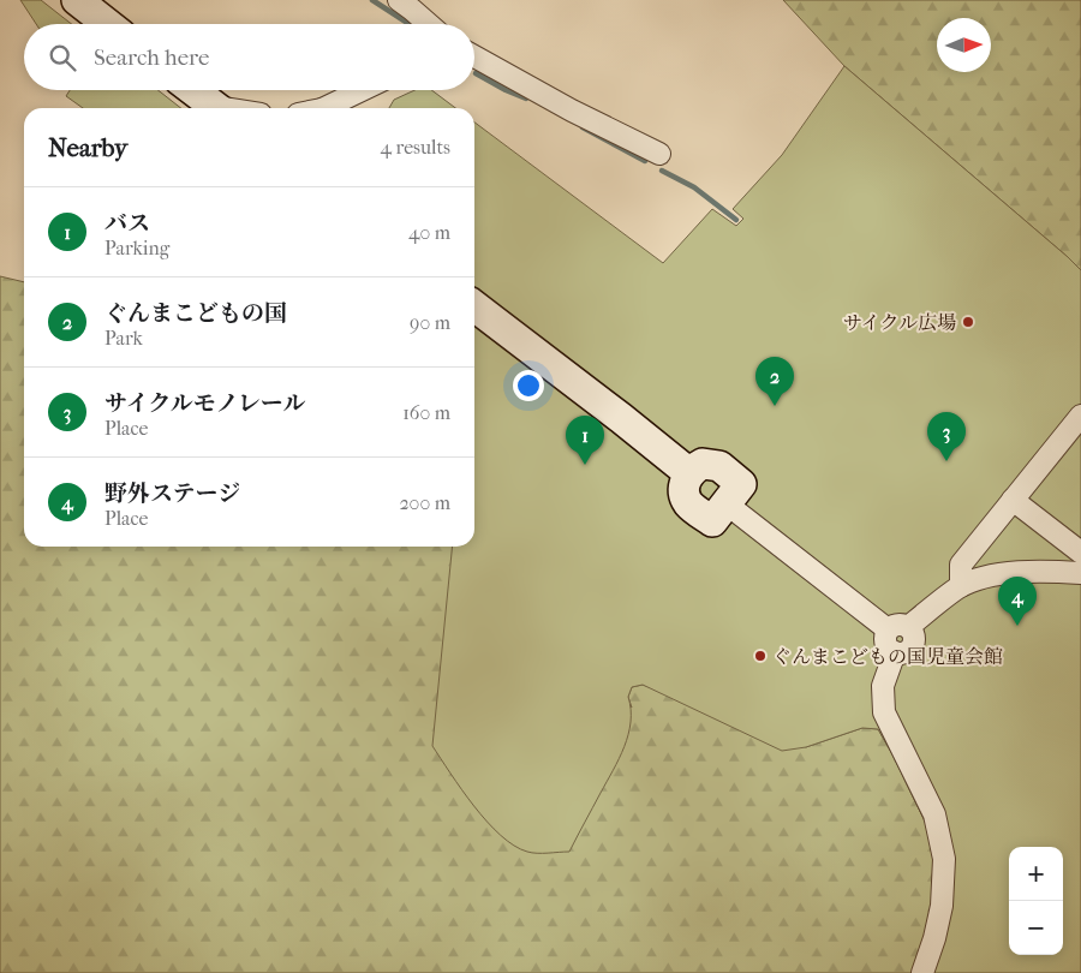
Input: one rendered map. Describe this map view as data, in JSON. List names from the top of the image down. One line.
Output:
{"places":["サイクル広場","ぐんまこどもの国児童会館"],"north":"right","page":{"search":"Search here","heading":["Nearby","4 results"],"list":[{"mark":"1","name":"バス","note":"Parking","value":"40 m"},{"mark":"2","name":"ぐんまこどもの国","note":"Park","value":"90 m"},{"mark":"3","name":"サイクルモノレール","note":"Place","value":"160 m"},{"mark":"4","name":"野外ステージ","note":"Place","value":"200 m"}],"pins":["2","3","1","4"],"map_buttons":["+","−"]}}
